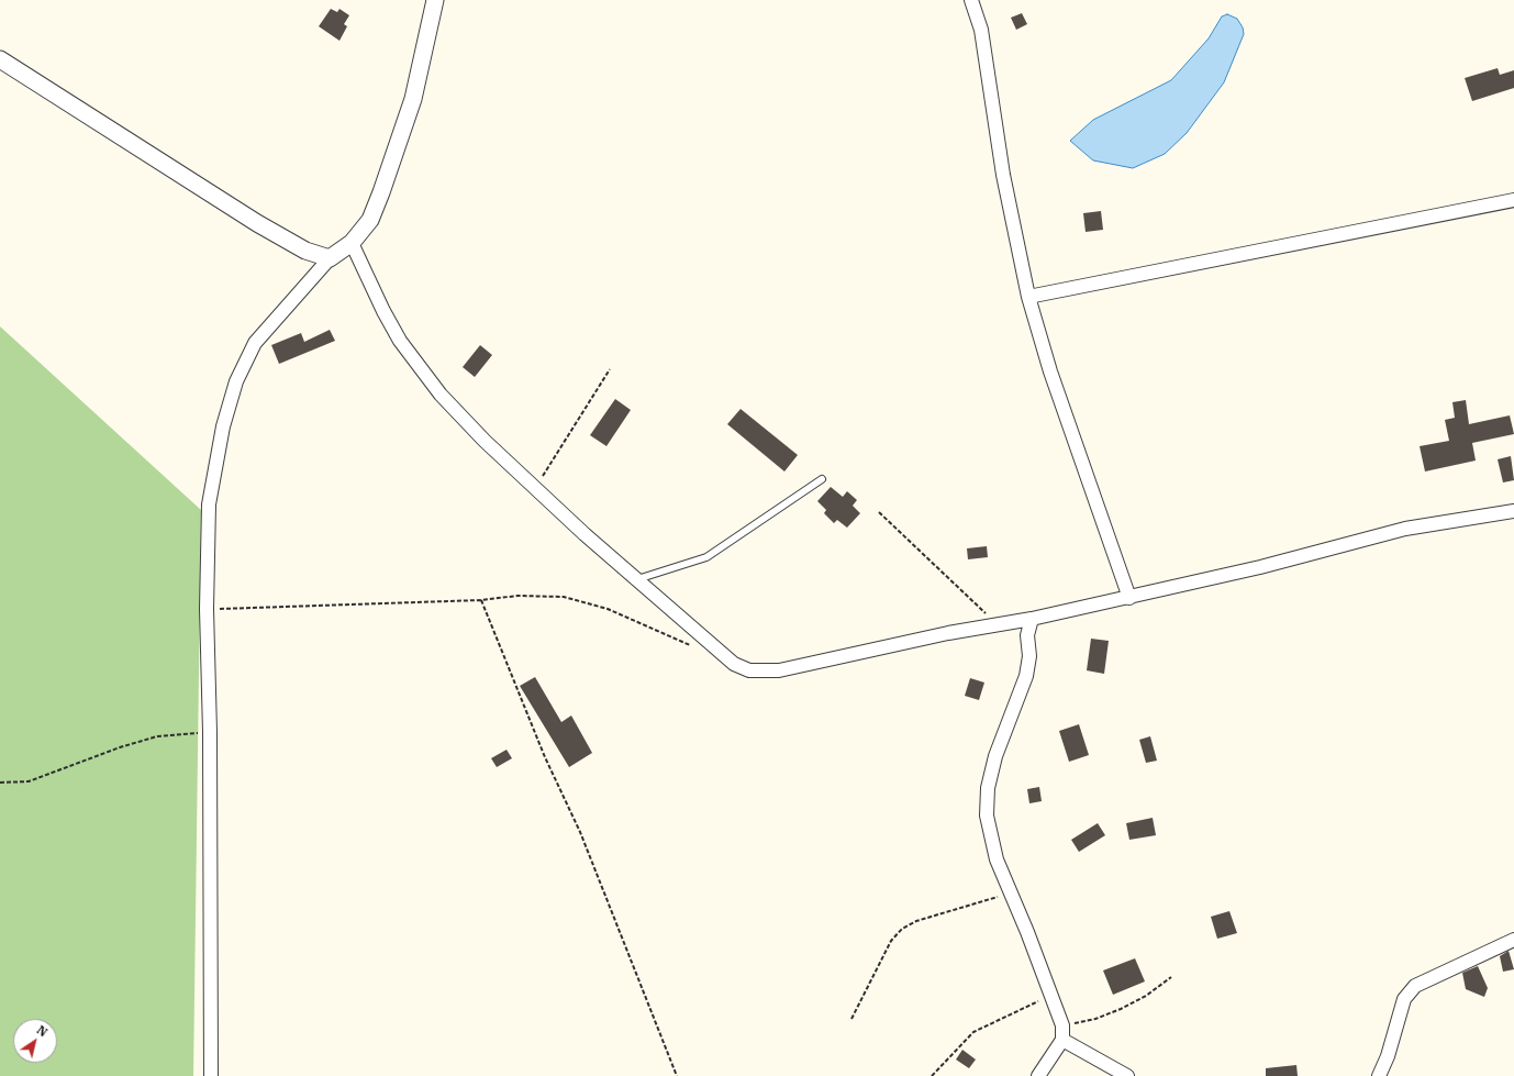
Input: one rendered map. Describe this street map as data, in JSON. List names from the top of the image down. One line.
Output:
{"north":"top right"}
